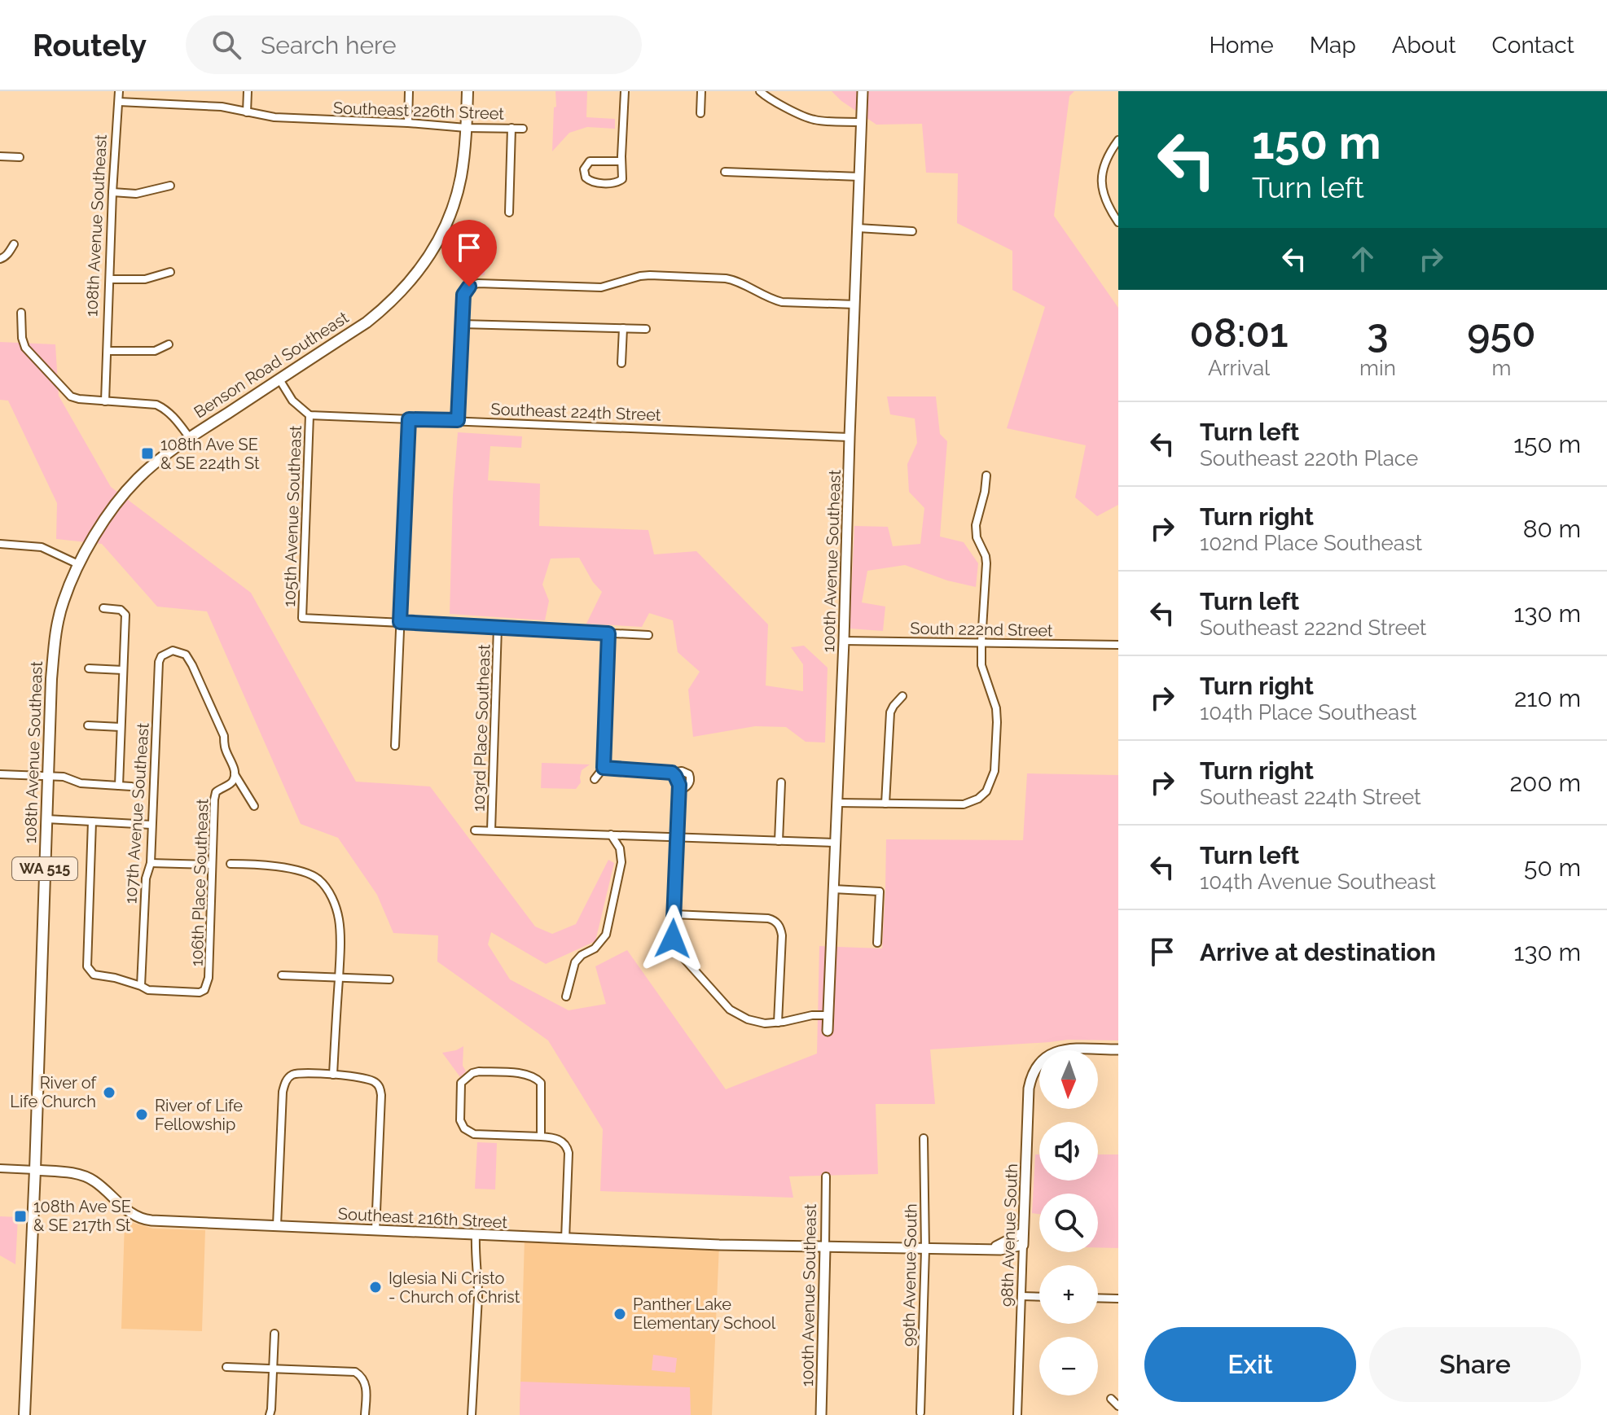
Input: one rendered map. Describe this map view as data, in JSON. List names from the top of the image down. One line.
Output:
{"streets":{"main road":["108th Avenue Southeast","Benson Road Southeast","WA 515"],"street":["Southeast 226th Street","Southeast 224th Street","105th Avenue Southeast","100th Avenue Southeast","South 222nd Street","103rd Place Southeast","107th Avenue Southeast","106th Place Southeast","Southeast 216th Street","98th Avenue South","99th Avenue South"]},"crossings":[["Southeast 226th Street","108th Avenue Southeast"],["Southeast 226th Street","Benson Road Southeast"],["108th Avenue Southeast","Benson Road Southeast"],["108th Avenue Southeast","Southeast 216th Street"],["Southeast 224th Street","105th Avenue Southeast"],["Southeast 224th Street","100th Avenue Southeast"],["100th Avenue Southeast","South 222nd Street"],["100th Avenue Southeast","Southeast 216th Street"],["107th Avenue Southeast","106th Place Southeast"],["Southeast 216th Street","99th Avenue South"]],"places":{"transit":["108th Ave SE & SE 224th St","108th Ave SE & SE 217th St"],"other":["River of Life Church","River of Life Fellowship","Iglesia Ni Cristo - Church of Christ","Panther Lake Elementary School"]},"north":"bottom","page":{"header":"Routely","search":"Search here","nav":["Home","Map","About","Contact"],"turn":["150 m","Turn left"],"eta":["08:01","Arrival","3","min","950","m"],"list":[{"name":"Turn left","note":"Southeast 220th Place","value":"150 m"},{"name":"Turn right","note":"102nd Place Southeast","value":"80 m"},{"name":"Turn left","note":"Southeast 222nd Street","value":"130 m"},{"name":"Turn right","note":"104th Place Southeast","value":"210 m"},{"name":"Turn right","note":"Southeast 224th Street","value":"200 m"},{"name":"Turn left","note":"104th Avenue Southeast","value":"50 m"},{"name":"Arrive at destination","value":"130 m"}],"map_buttons":["+","−"],"buttons":["Exit","Share"]}}
